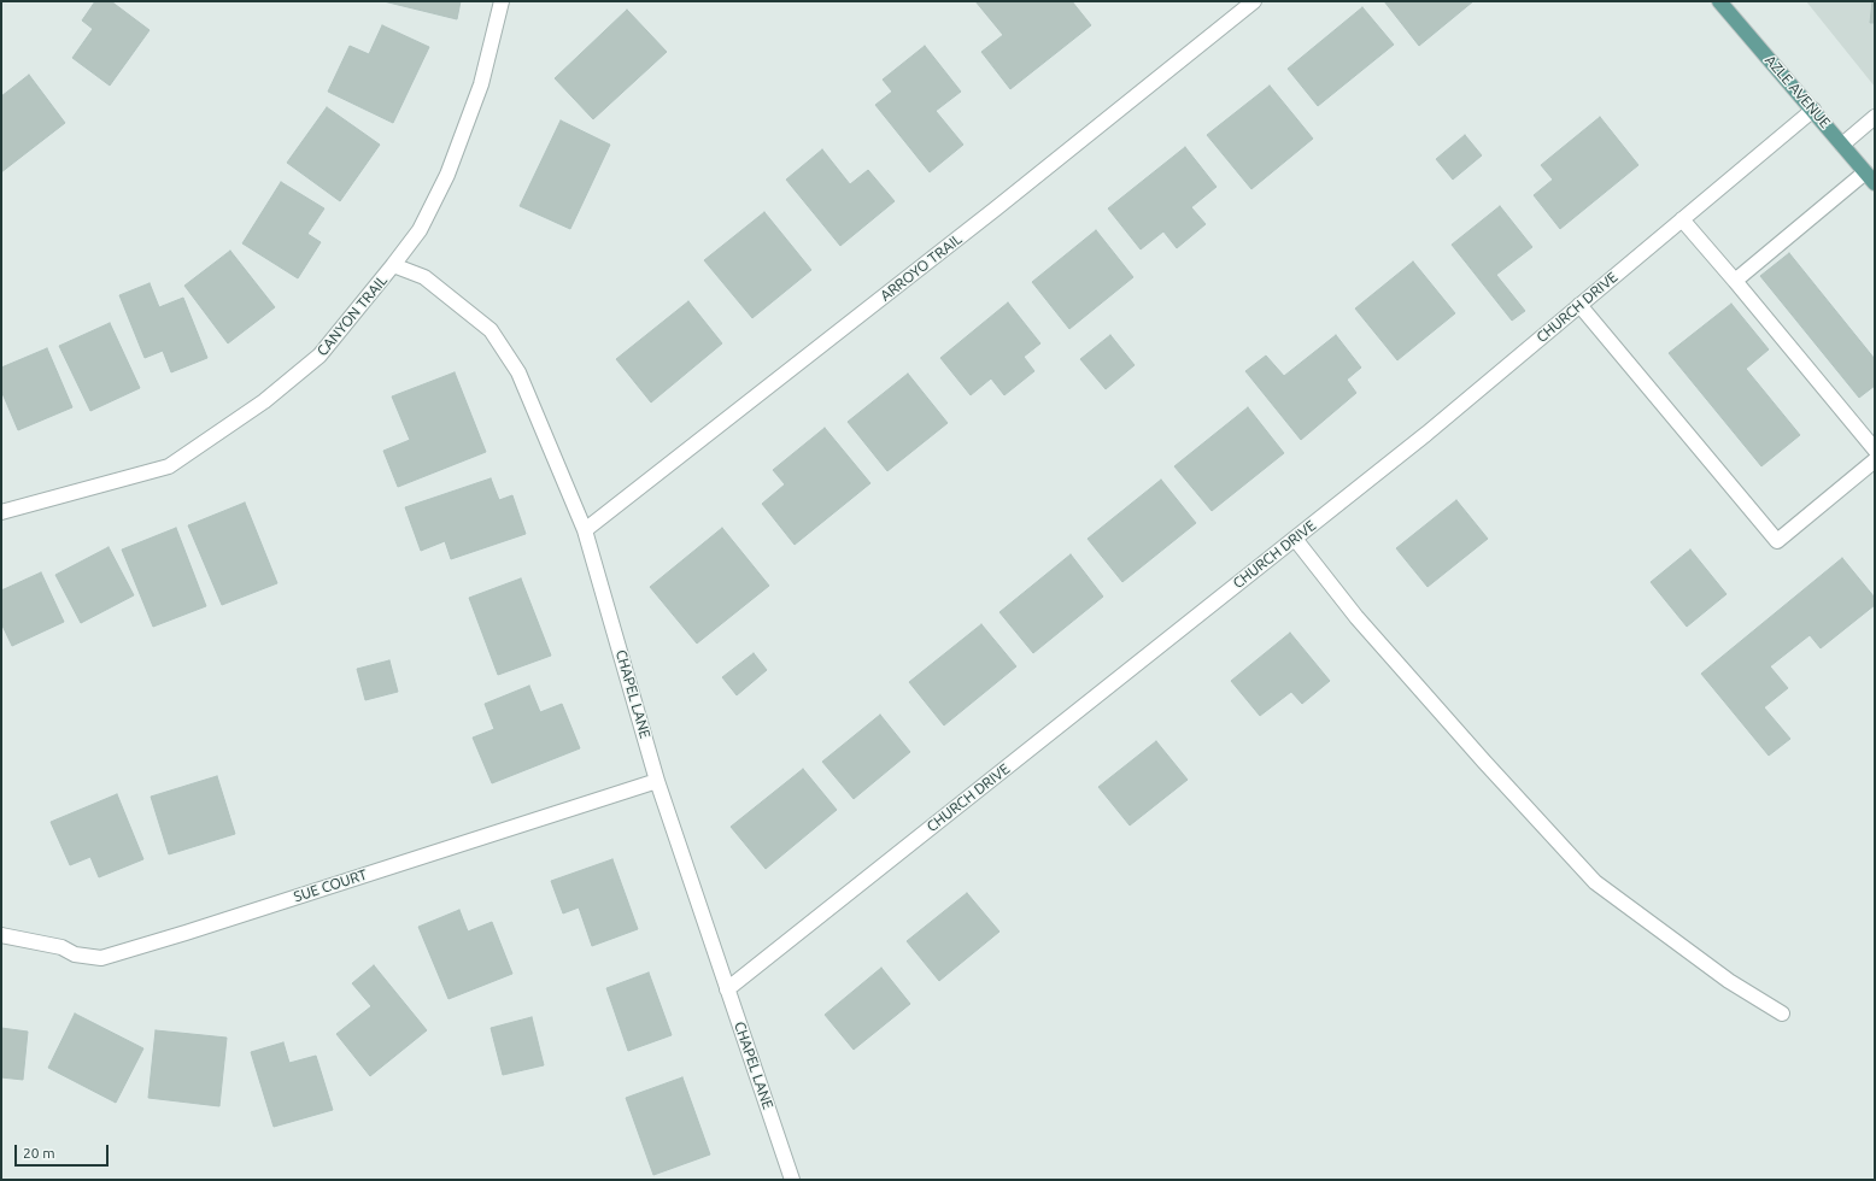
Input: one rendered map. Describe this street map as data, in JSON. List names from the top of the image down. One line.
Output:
{"streets":{"main road":["AZLE AVENUE"],"street":["ARROYO TRAIL","CHURCH DRIVE","CANYON TRAIL","CHAPEL LANE","SUE COURT"]},"crossings":[["AZLE AVENUE","CHURCH DRIVE"],["ARROYO TRAIL","CHAPEL LANE"],["CHURCH DRIVE","CHAPEL LANE"],["CANYON TRAIL","CHAPEL LANE"],["CHAPEL LANE","SUE COURT"]],"scale_bar":"20 m"}
